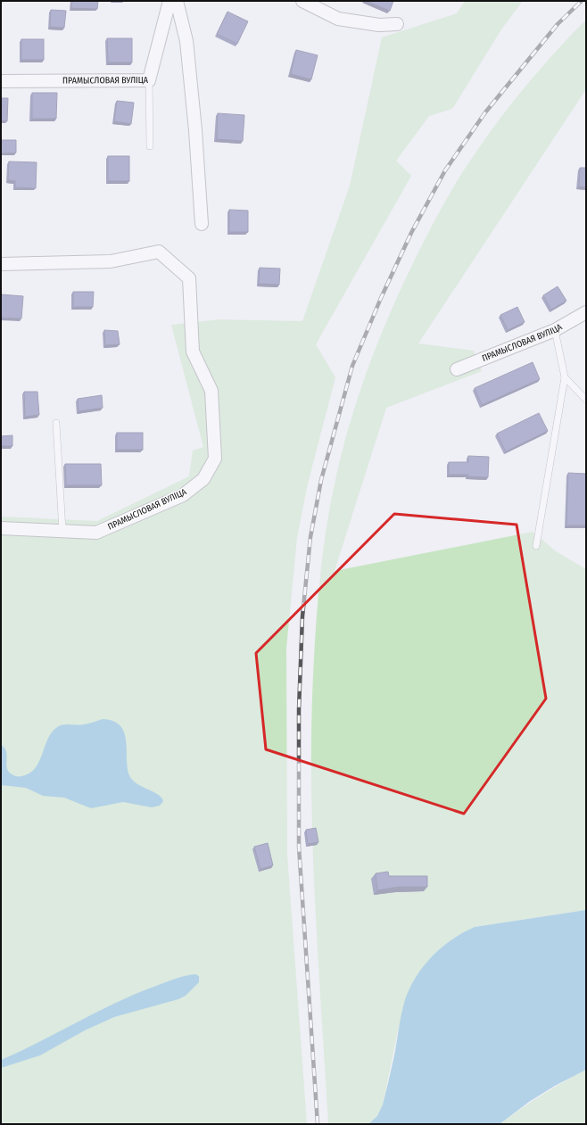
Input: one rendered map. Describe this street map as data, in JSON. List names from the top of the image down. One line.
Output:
{"streets":{"street":["ПРАМЫСЛОВАЯ ВУЛІЦА"]}}
